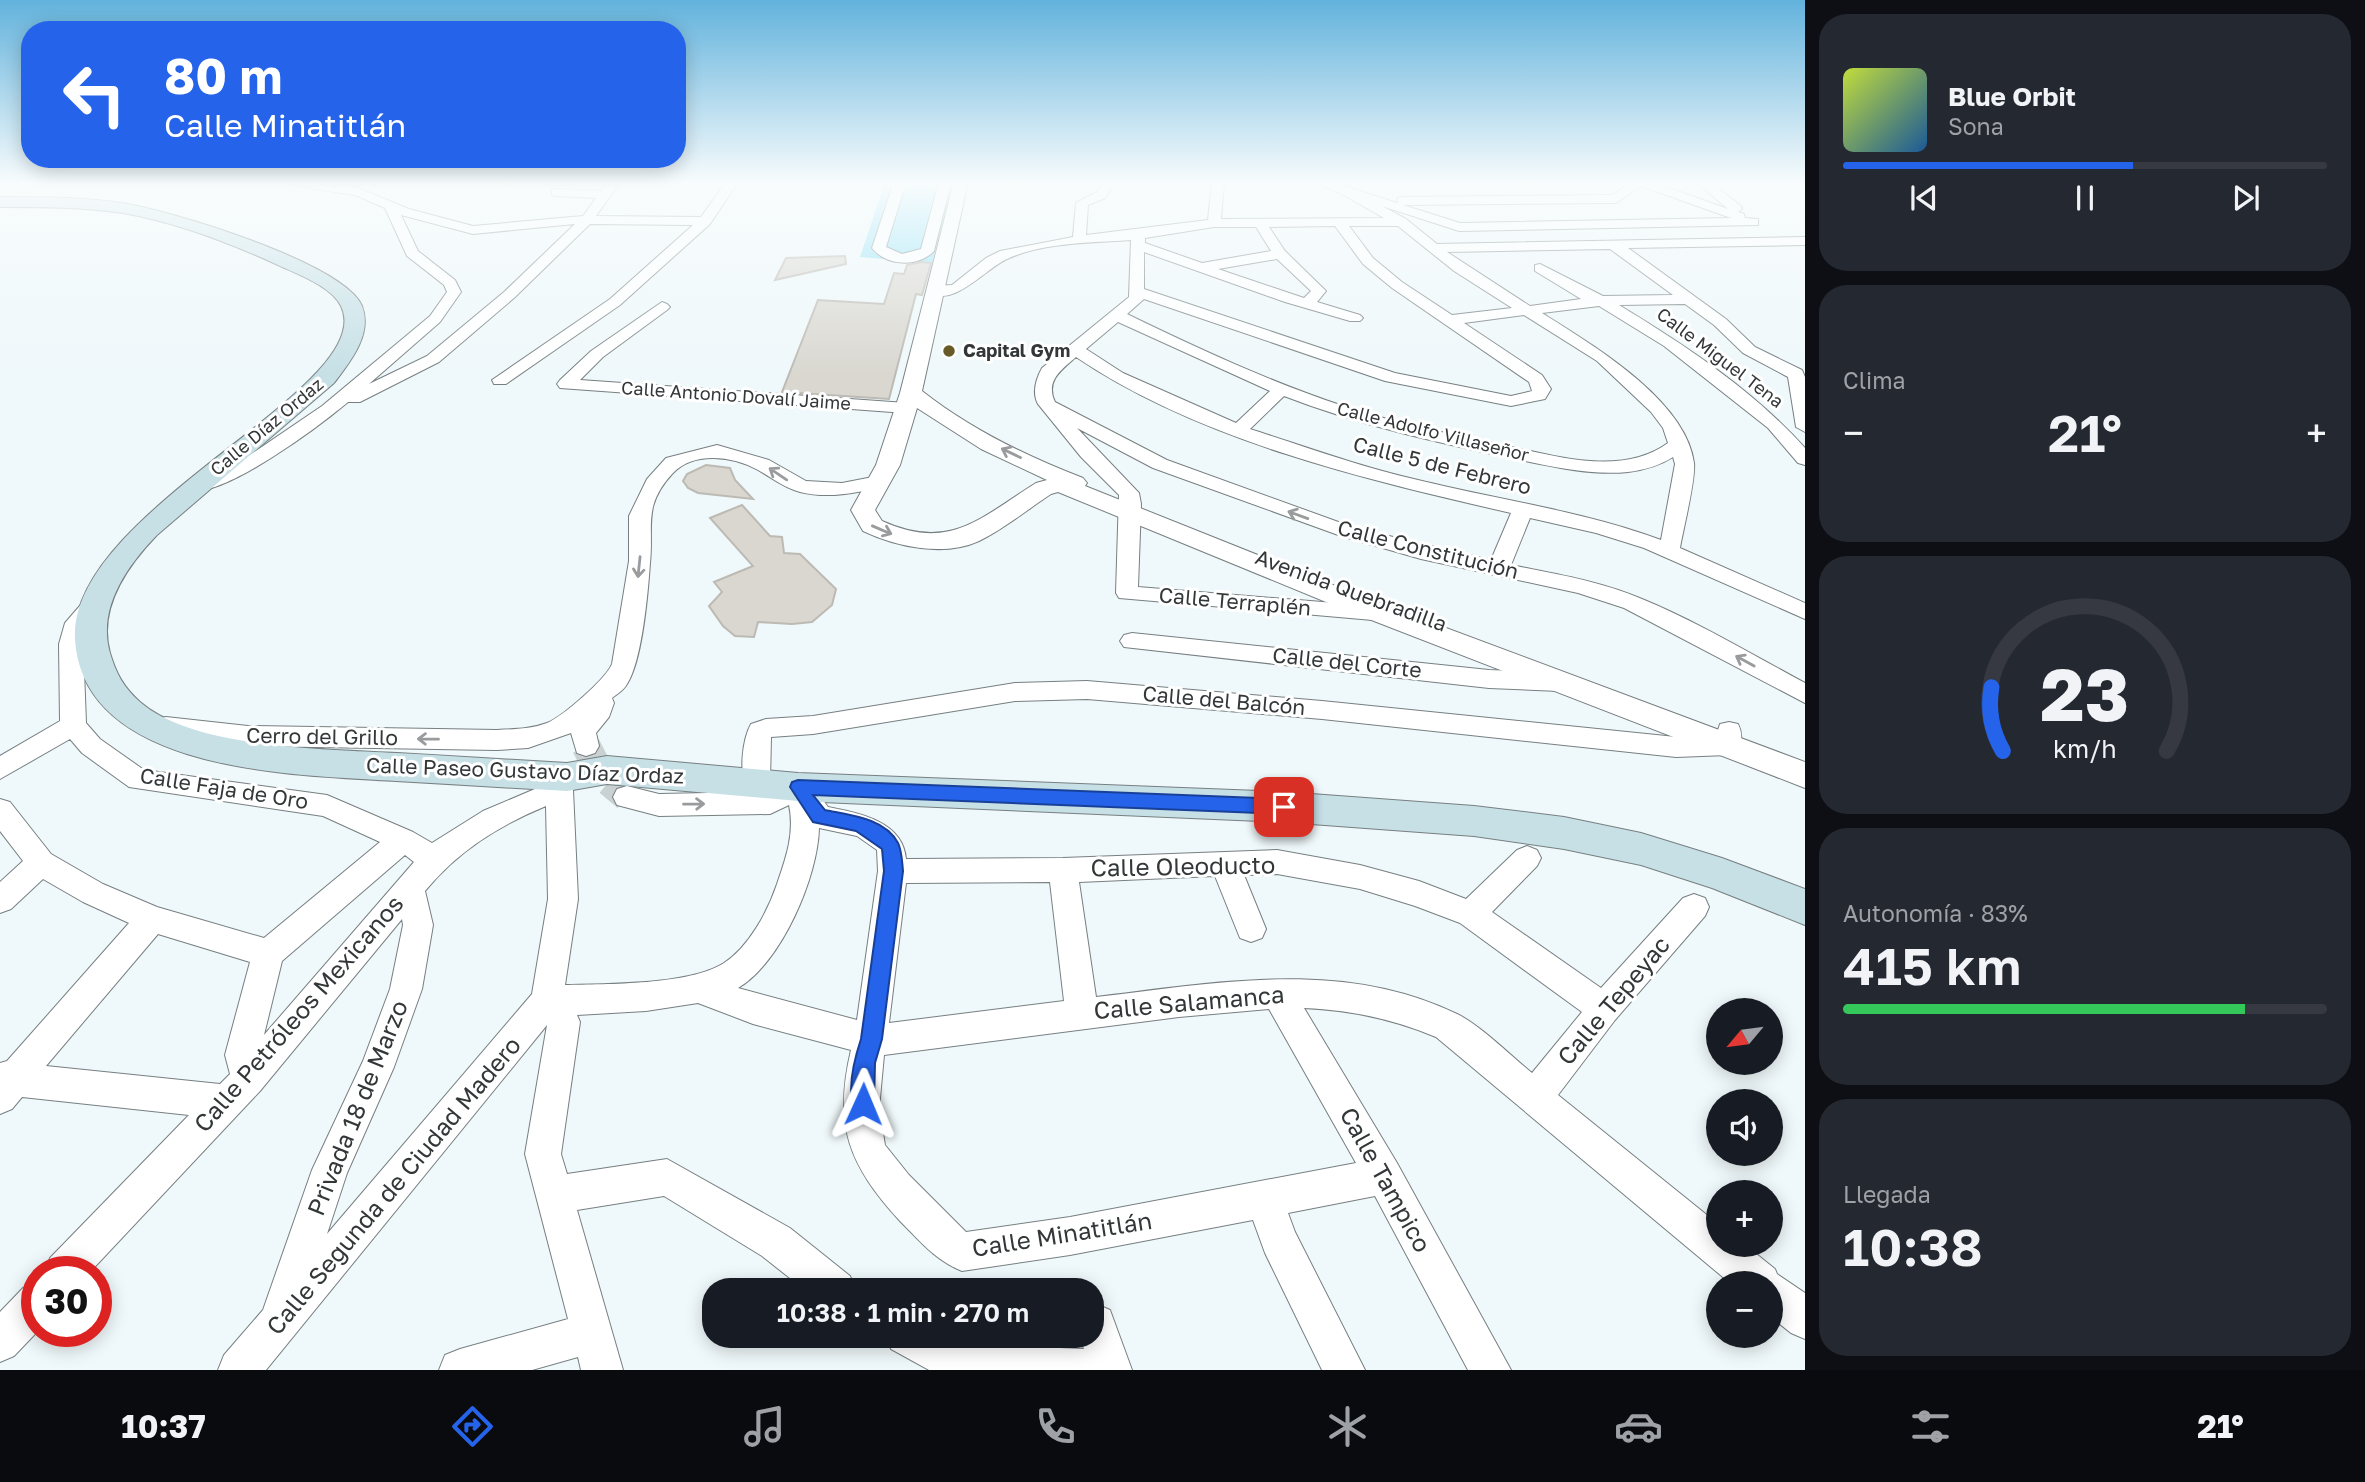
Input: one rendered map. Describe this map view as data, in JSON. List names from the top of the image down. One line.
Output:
{"streets":{"main road":["Calle Díaz Ordaz","Calle Paseo Gustavo Díaz Ordaz"],"street":["Calle Miguel Tena","Calle Antonio Dovalí Jaime","Calle Adolfo Villaseñor","Calle 5 de Febrero","Calle Constitución","Avenida Quebradilla","Calle Terraplén","Calle del Corte","Calle del Balcón","Cerro del Grillo","Calle Faja de Oro","Calle Oleoducto","Calle Tepeyac","Calle Salamanca","Calle Petróleos Mexicanos","Privada 18 de Marzo","Calle Tampico","Calle Segunda de Ciudad Madero","Calle Minatitlán"]},"crossings":[["Calle Antonio Dovalí Jaime","Avenida Quebradilla"],["Calle Díaz Ordaz","Calle Paseo Gustavo Díaz Ordaz"],["Avenida Quebradilla","Calle Terraplén"],["Avenida Quebradilla","Calle del Corte"],["Avenida Quebradilla","Calle del Balcón"],["Calle del Balcón","Calle Paseo Gustavo Díaz Ordaz"],["Cerro del Grillo","Calle Paseo Gustavo Díaz Ordaz"],["Calle Paseo Gustavo Díaz Ordaz","Calle Petróleos Mexicanos"],["Calle Paseo Gustavo Díaz Ordaz","Calle Minatitlán"],["Calle Faja de Oro","Calle Petróleos Mexicanos"],["Calle Oleoducto","Calle Tepeyac"],["Calle Oleoducto","Calle Minatitlán"],["Calle Tepeyac","Calle Salamanca"],["Calle Salamanca","Calle Tampico"],["Calle Salamanca","Calle Minatitlán"],["Calle Petróleos Mexicanos","Privada 18 de Marzo"],["Privada 18 de Marzo","Calle Segunda de Ciudad Madero"],["Calle Tampico","Calle Minatitlán"]],"places":["Capital Gym"],"north":"bottom left","page":{"turn":["80 m","Calle Minatitlán"],"song":["Blue Orbit","Sona"],"tile":["Clima",["Autonomía · 83%","415 km"],["Llegada","10:38"]],"heat":["−","21°","+"],"map_buttons":["+","−"],"limit":"30","trip":"10:38 · 1 min · 270 m","tabs":["10:37","21°"],"gauge":["23","km/h"]}}
